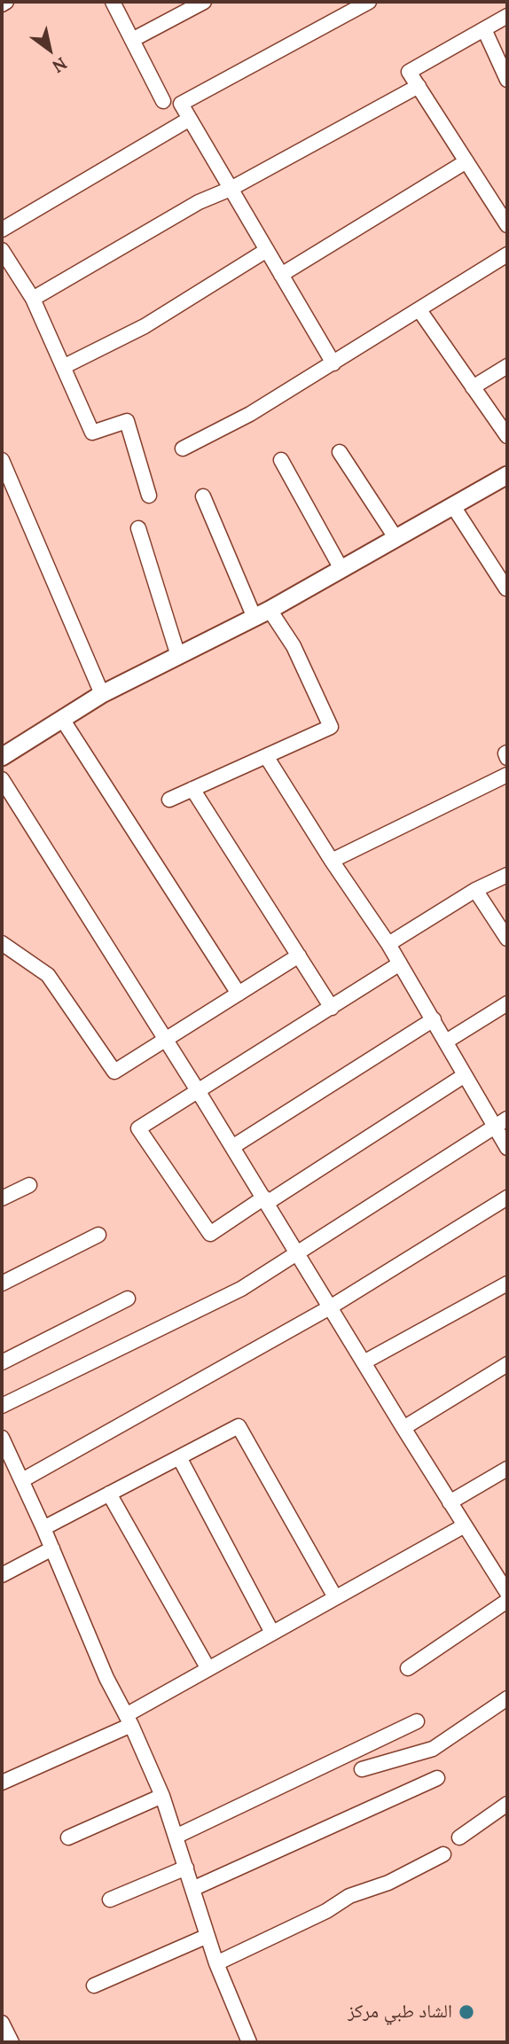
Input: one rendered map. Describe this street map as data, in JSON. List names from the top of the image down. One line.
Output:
{"places":["الشاد طبي مرکز"],"north":"bottom right"}
